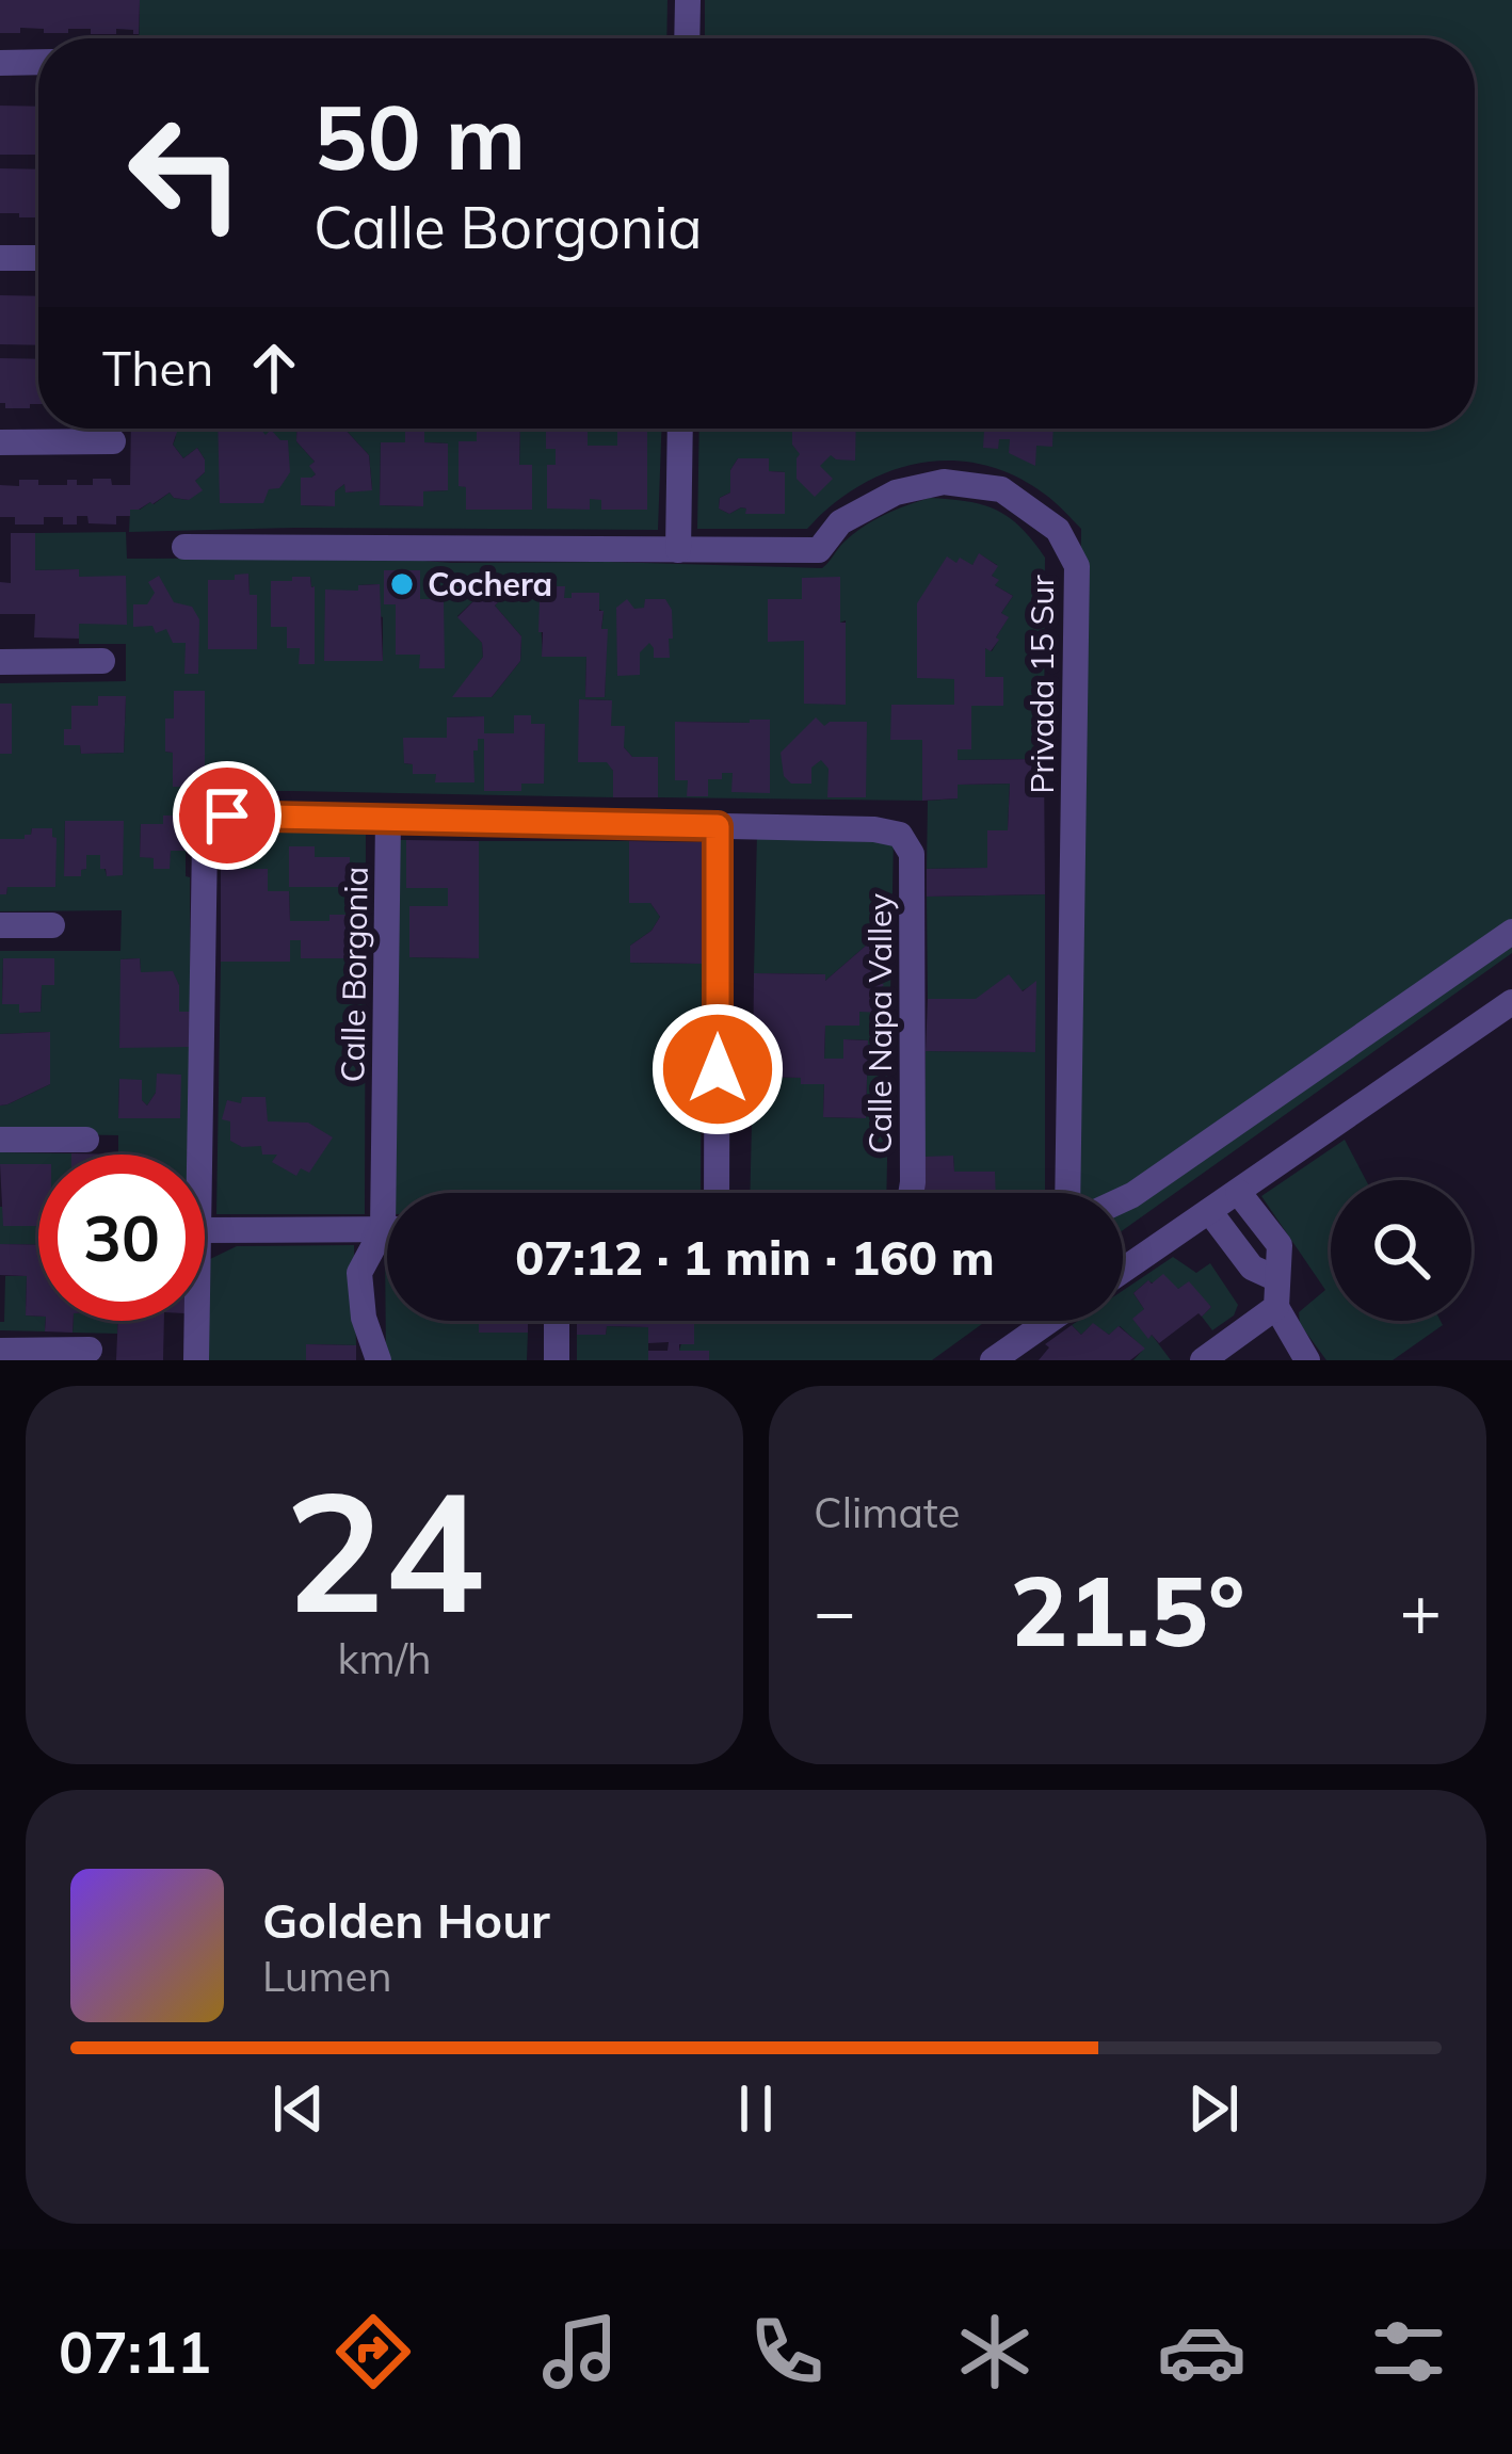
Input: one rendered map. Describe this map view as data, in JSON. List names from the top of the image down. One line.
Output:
{"streets":{"street":["Privada 15 Sur","Calle Borgonia","Calle Napa Valley"]},"places":["Cochera"],"page":{"turn":["50 m","Calle Borgonia"],"then":"Then","limit":"30","trip":"07:12 · 1 min · 160 m","tile":[["24","km/h"],"Climate"],"heat":["−","21.5°","+"],"song":["Golden Hour","Lumen"],"tabs":"07:11"}}
